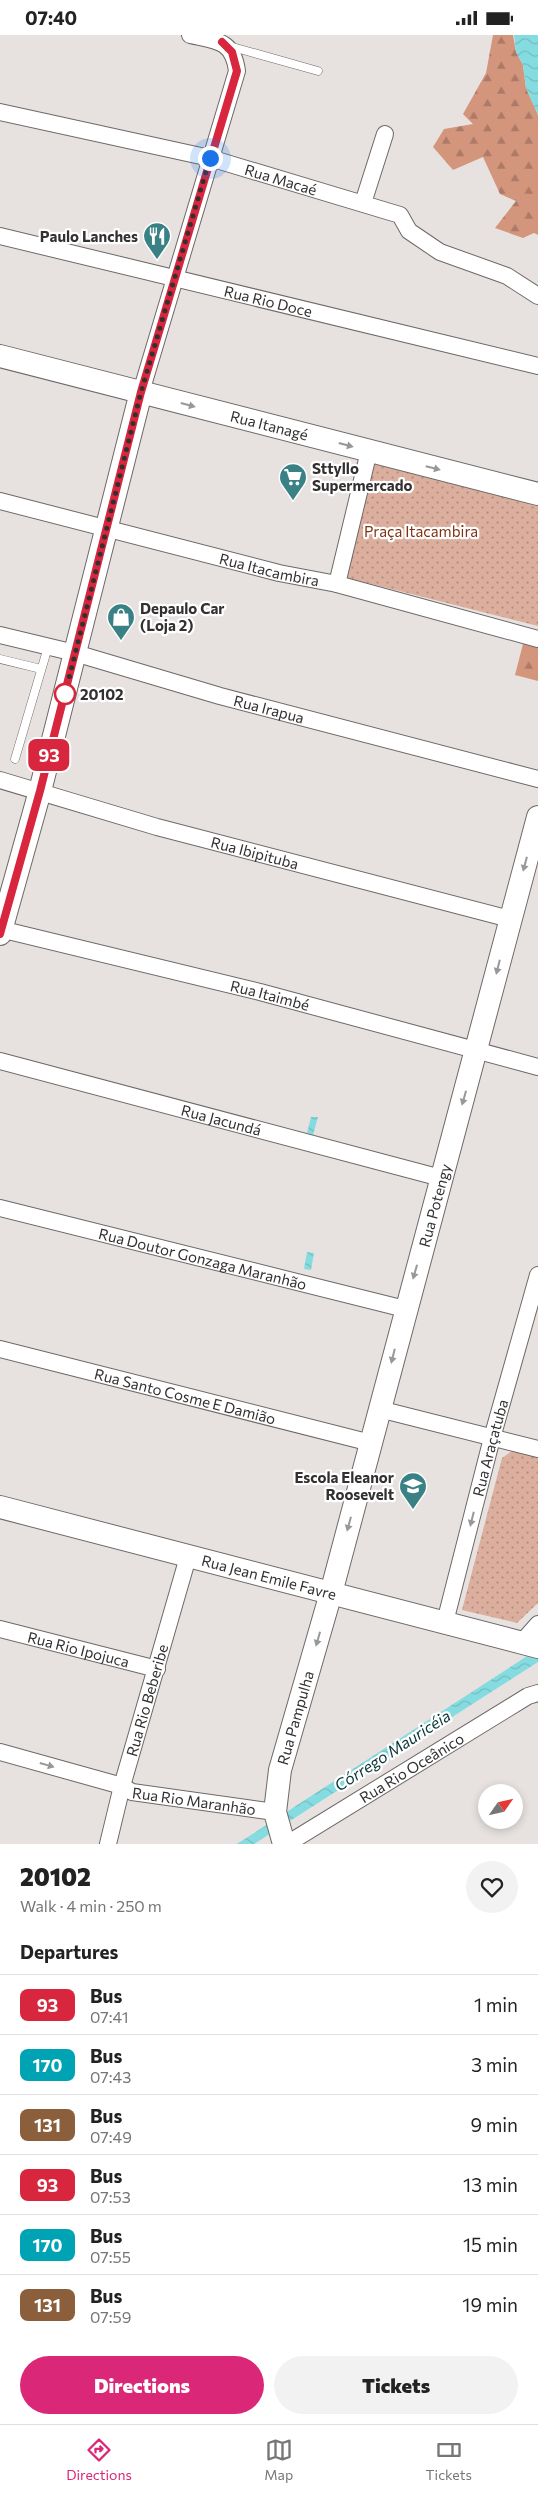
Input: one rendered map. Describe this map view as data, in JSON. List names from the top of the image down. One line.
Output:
{"streets":{"main road":["Rua Itanagé","Rua Potengy","Rua Jean Emile Favre","Rua Pampulha"],"street":["Rua Macaé","Rua Rio Doce","Rua Itacambira","Rua Irapua","Rua Ibipituba","Rua Itaimbé","Rua Jacundá","Rua Doutor Gonzaga Maranhão","Rua Santo Cosme E Damião","Rua Araçatuba","Rua Rio Ipojuca","Rua Rio Beberibe","Rua Rio Oceânico","Rua Rio Maranhão"]},"crossings":[["Rua Ibipituba","Rua Potengy"],["Rua Itaimbé","Rua Potengy"],["Rua Jacundá","Rua Potengy"],["Rua Potengy","Rua Doutor Gonzaga Maranhão"],["Rua Potengy","Rua Santo Cosme E Damião"],["Rua Potengy","Rua Jean Emile Favre"],["Rua Potengy","Rua Pampulha"],["Rua Araçatuba","Rua Jean Emile Favre"],["Rua Jean Emile Favre","Rua Rio Beberibe"],["Rua Jean Emile Favre","Rua Pampulha"],["Rua Rio Ipojuca","Rua Rio Beberibe"],["Rua Rio Beberibe","Rua Rio Maranhão"],["Rua Pampulha","Rua Rio Oceânico"],["Rua Pampulha","Rua Rio Maranhão"],["Rua Rio Oceânico","Rua Rio Maranhão"]],"one_way":["Rua Itanagé","Rua Potengy","Rua Araçatuba","Rua Pampulha","Rua Rio Maranhão"],"water":["Córrego Mauricéia"],"parks":["Praça Itacambira"],"places":{"restaurant":["Paulo Lanches"],"supermarket":["Sttyllo Supermercado"],"shop":["Depaulo Car (Loja 2)"],"other":["20102"],"school or university":["Escola Eleanor Roosevelt"]},"lines":["bus line 93"],"north":"top right","page":{"status":"07:40","on_map":"93","heading":[["20102","Walk · 4 min · 250 m"],"Departures"],"list":[{"mark":"93","name":"Bus","note":"07:41","value":"1 min"},{"mark":"170","name":"Bus","note":"07:43","value":"3 min"},{"mark":"131","name":"Bus","note":"07:49","value":"9 min"},{"mark":"93","name":"Bus","note":"07:53","value":"13 min"},{"mark":"170","name":"Bus","note":"07:55","value":"15 min"},{"mark":"131","name":"Bus","note":"07:59","value":"19 min"}],"buttons":["Directions","Tickets"],"tabs":["Directions","Map","Tickets"]}}
